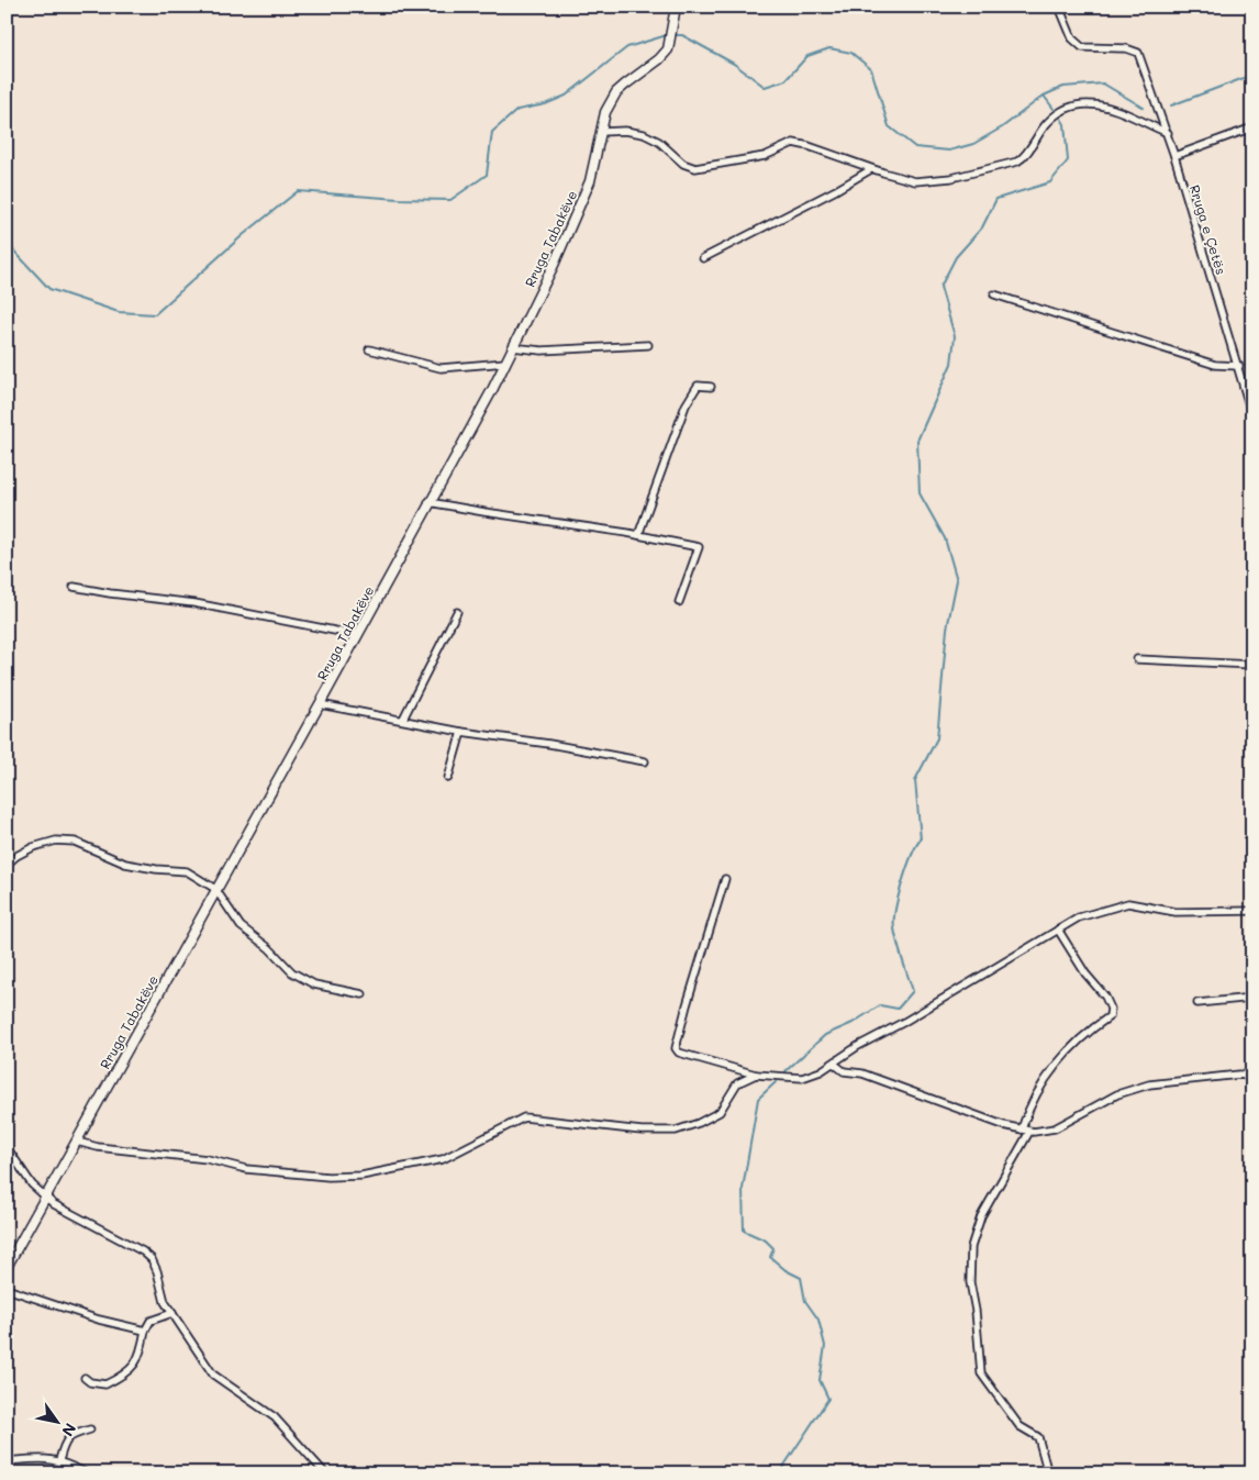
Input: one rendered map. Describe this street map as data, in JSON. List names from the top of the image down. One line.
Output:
{"streets":{"street":["Rruga e Çetës","Rruga Tabakëve"]},"north":"bottom right"}
